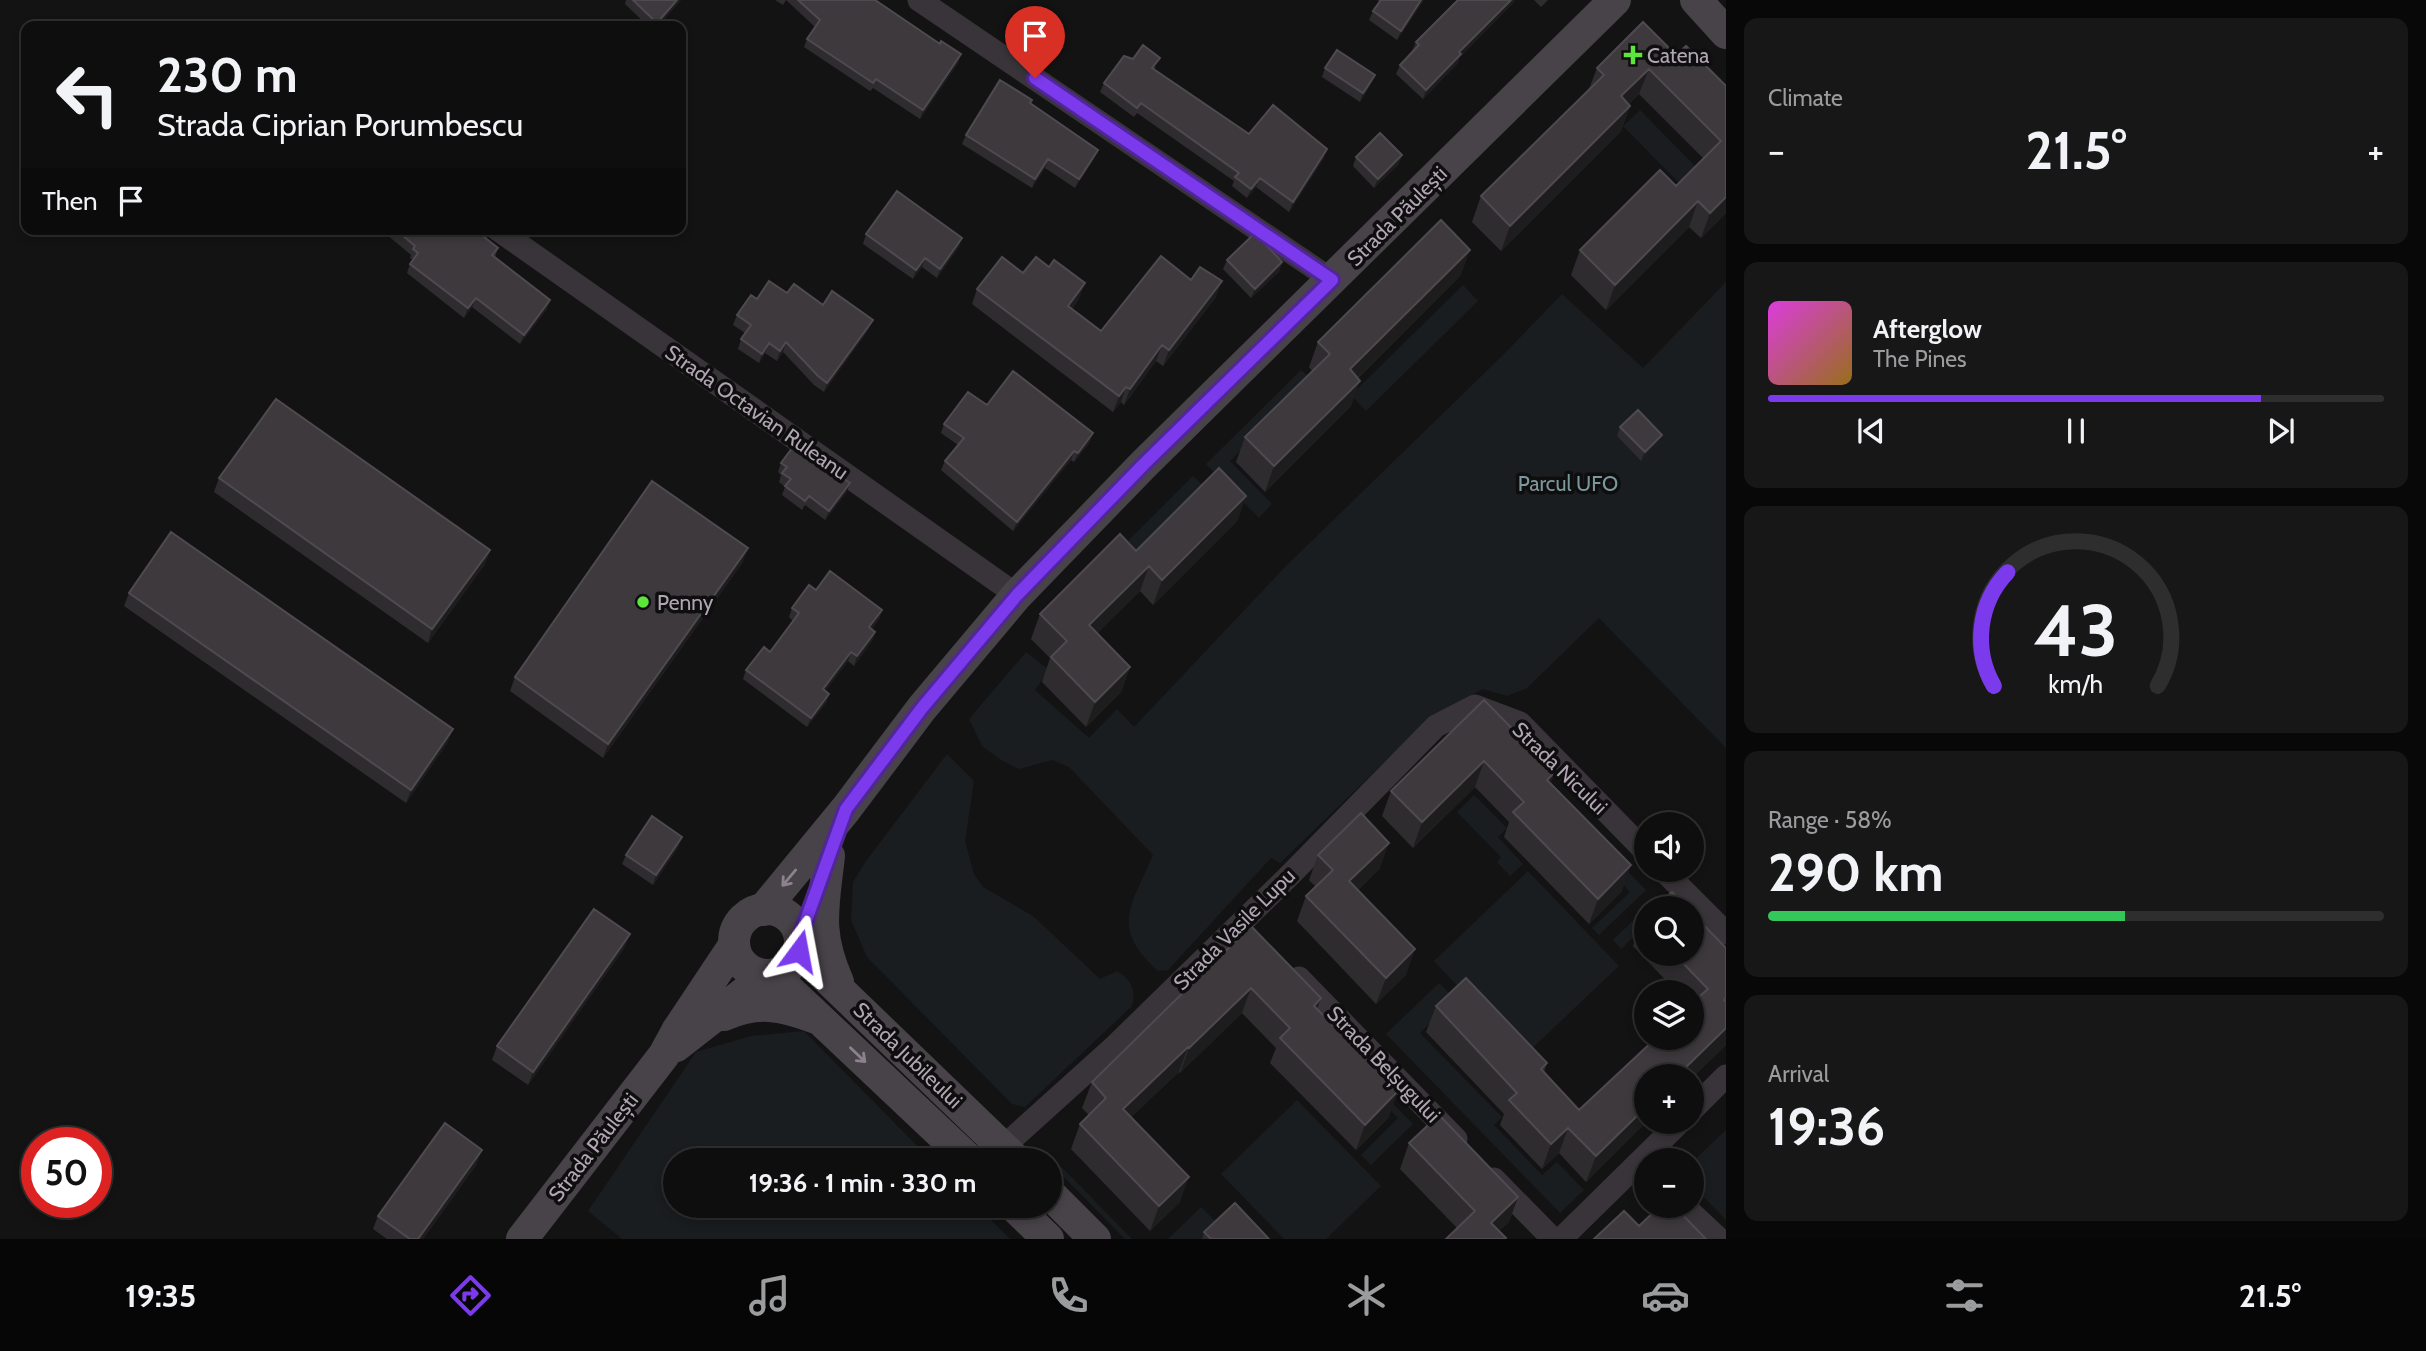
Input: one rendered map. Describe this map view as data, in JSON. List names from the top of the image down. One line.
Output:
{"streets":{"main road":["Strada Păulești","Strada Jubileului"],"street":["Strada Octavian Ruleanu","Strada Nicului","Strada Vasile Lupu","Strada Belșugului"]},"crossings":[["Strada Păulești","Strada Octavian Ruleanu"],["Strada Păulești","Strada Jubileului"],["Strada Nicului","Strada Vasile Lupu"]],"parks":["Parcul UFO"],"places":{"health":["Catena"],"other":["Penny"]},"page":{"tile":["Climate",["Range · 58%","290 km"],["Arrival","19:36"]],"turn":["230 m","Strada Ciprian Porumbescu"],"heat":["−","21.5°","+"],"then":"Then","song":["Afterglow","The Pines"],"map_buttons":["+","−"],"limit":"50","trip":"19:36 · 1 min · 330 m","tabs":["19:35","21.5°"],"gauge":["43","km/h"]}}
